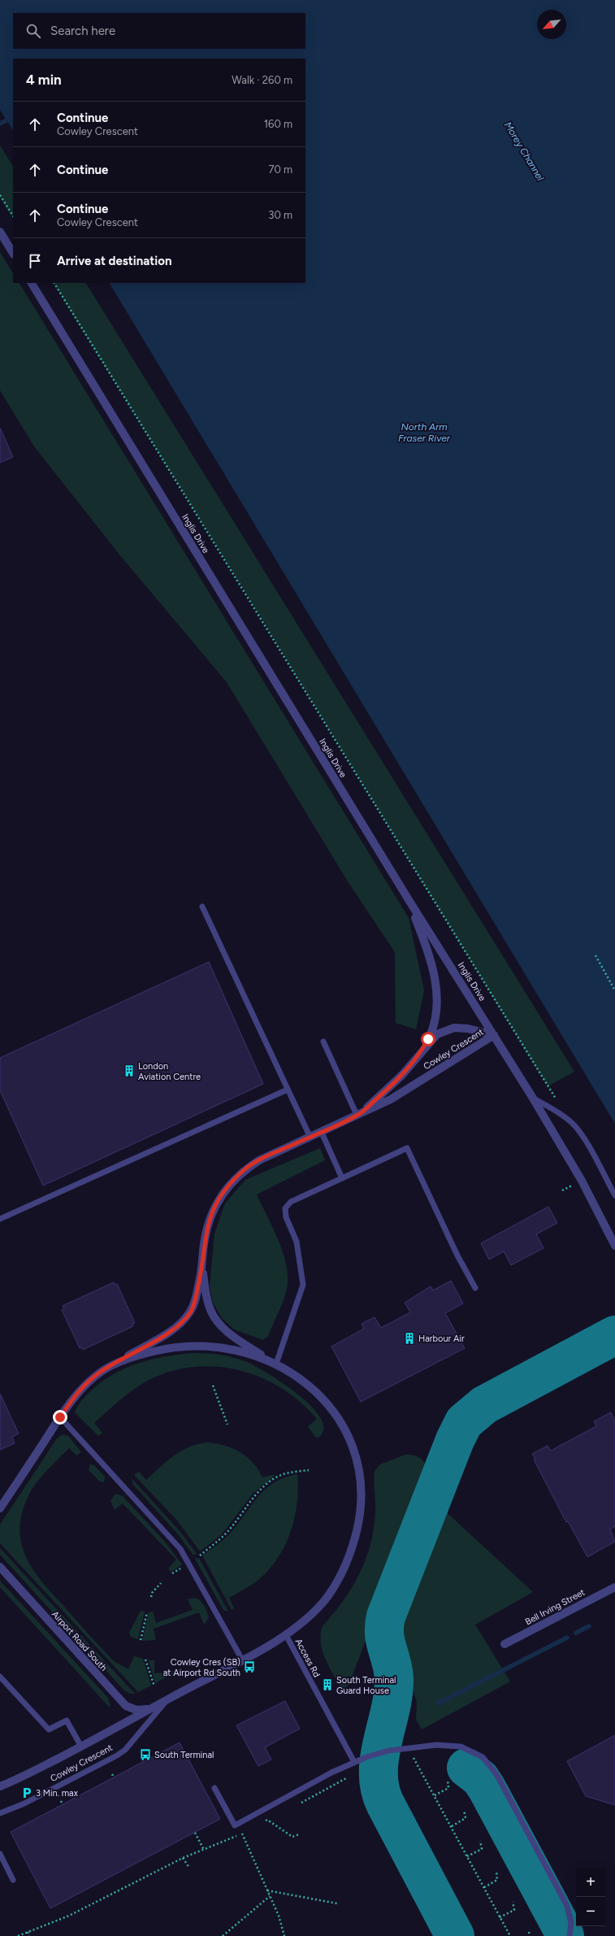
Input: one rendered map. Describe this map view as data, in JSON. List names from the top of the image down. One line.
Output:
{"streets":{"street":["Inglis Drive","Cowley Crescent","Bell Irving Street","Airport Road South"],"lane":["Access Rd"]},"crossings":[["Inglis Drive","Cowley Crescent"],["Cowley Crescent","Airport Road South"],["Cowley Crescent","Access Rd"]],"water":["Morey Channel","North Arm Fraser River"],"places":{"building":["London Aviation Centre","Harbour Air","South Terminal Guard House"],"bus stop":["Cowley Cres (SB) at Airport Rd South","South Terminal"],"parking":["3 Min. max"]},"north":"bottom left","page":{"search":"Search here","heading":["4 min","Walk · 260 m"],"list":[["Continue","Cowley Crescent","160 m"],["Continue","70 m"],["Continue","Cowley Crescent","30 m"],"Arrive at destination"],"map_buttons":["+","−"]}}
